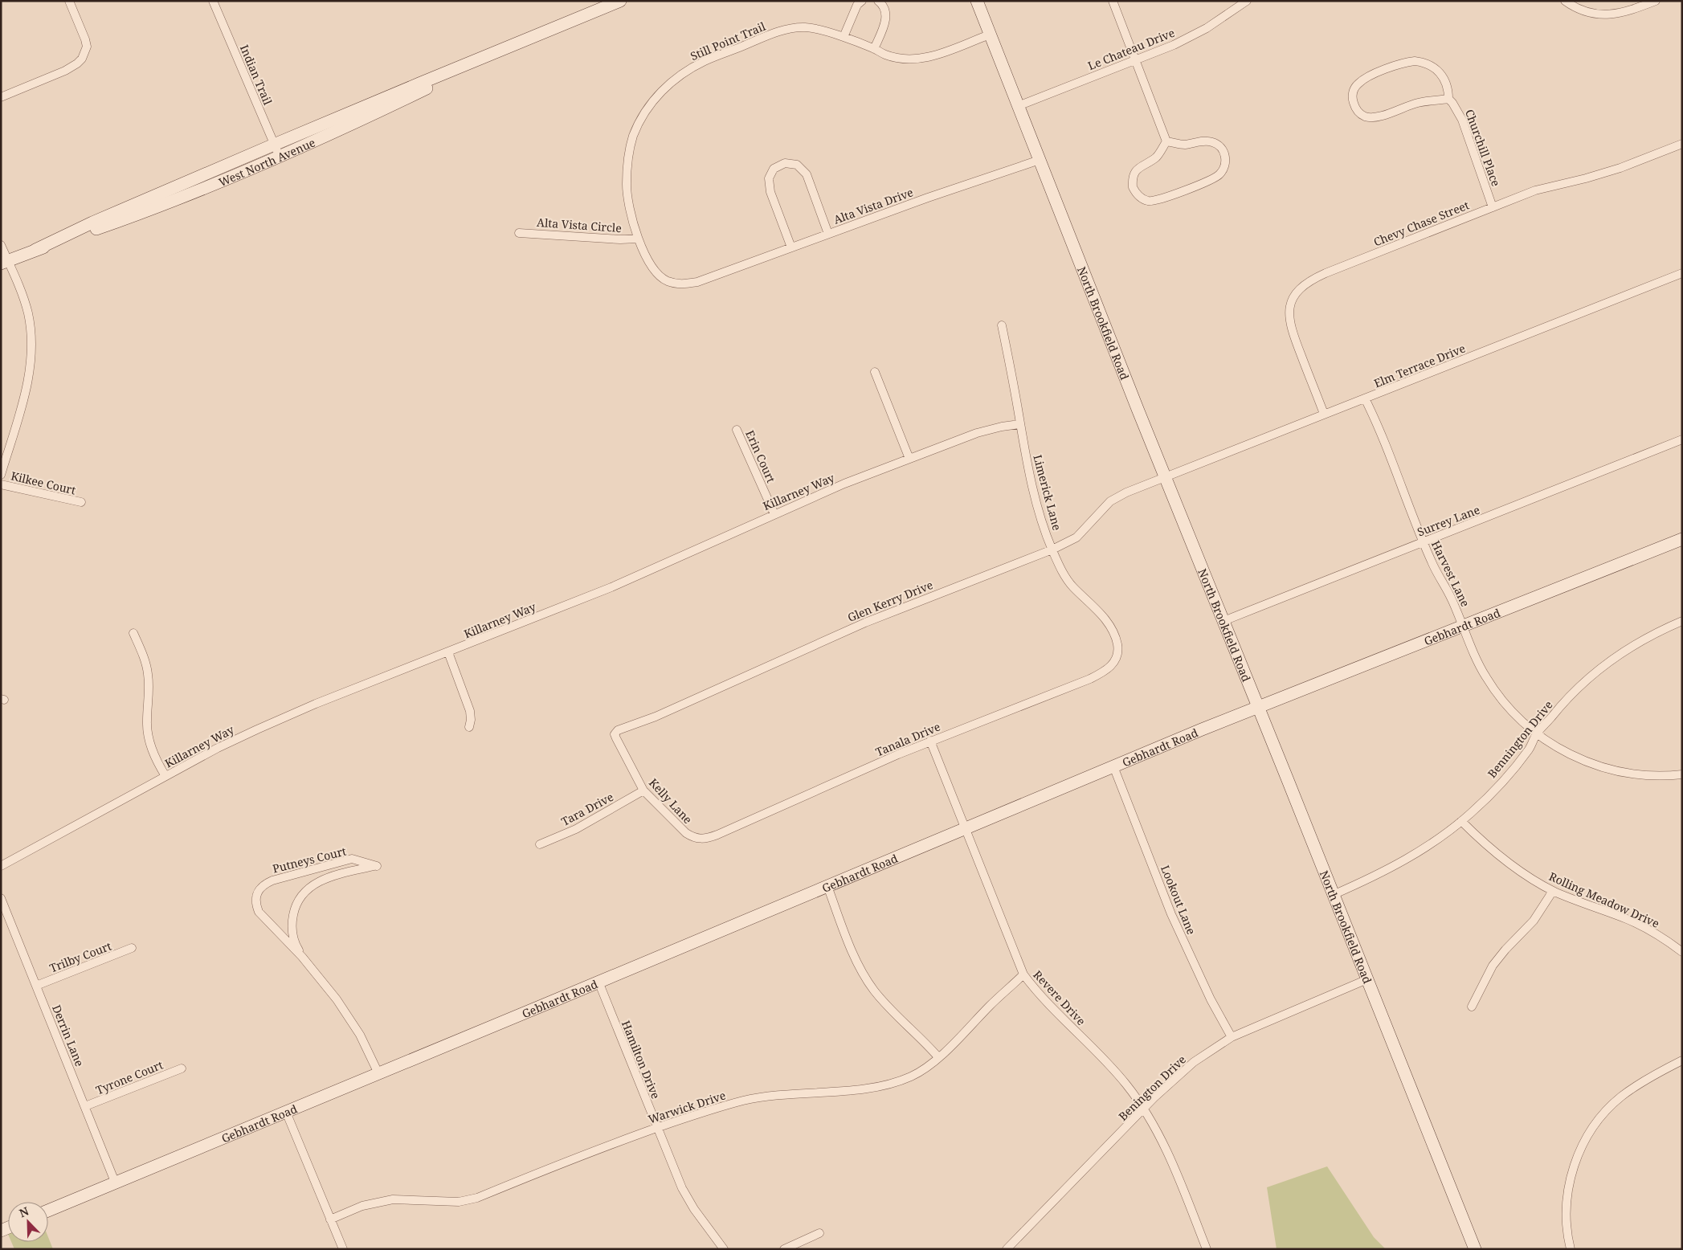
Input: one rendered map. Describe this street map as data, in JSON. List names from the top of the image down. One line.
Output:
{"streets":{"street":["Still Point Trail","Le Chateau Drive","Indian Trail","Churchill Place","West North Avenue","Alta Vista Drive","Chevy Chase Street","Alta Vista Circle","North Brookfield Road","Elm Terrace Drive","Erin Court","Kilkee Court","Killarney Way","Limerick Lane","Surrey Lane","Harvest Lane","Glen Kerry Drive","Gebhardt Road","Tanala Drive","Bennington Drive","Kelly Lane","Tara Drive","Putneys Court","Lookout Lane","Rolling Meadow Drive","Trilby Court","Revere Drive","Derrin Lane","Hamilton Drive","Tyrone Court","Benington Drive","Warwick Drive"]},"crossings":[["Still Point Trail","Alta Vista Drive"],["Still Point Trail","Alta Vista Circle"],["Still Point Trail","North Brookfield Road"],["Le Chateau Drive","North Brookfield Road"],["Indian Trail","West North Avenue"],["Churchill Place","Chevy Chase Street"],["Alta Vista Drive","North Brookfield Road"],["Chevy Chase Street","Elm Terrace Drive"],["North Brookfield Road","Elm Terrace Drive"],["North Brookfield Road","Surrey Lane"],["North Brookfield Road","Glen Kerry Drive"],["North Brookfield Road","Gebhardt Road"],["North Brookfield Road","Bennington Drive"],["North Brookfield Road","Benington Drive"],["Elm Terrace Drive","Harvest Lane"],["Elm Terrace Drive","Glen Kerry Drive"],["Erin Court","Killarney Way"],["Killarney Way","Limerick Lane"],["Limerick Lane","Glen Kerry Drive"],["Limerick Lane","Tanala Drive"],["Surrey Lane","Harvest Lane"],["Harvest Lane","Gebhardt Road"],["Harvest Lane","Bennington Drive"],["Glen Kerry Drive","Kelly Lane"],["Gebhardt Road","Putneys Court"],["Gebhardt Road","Lookout Lane"],["Gebhardt Road","Revere Drive"],["Gebhardt Road","Derrin Lane"],["Gebhardt Road","Hamilton Drive"],["Tanala Drive","Kelly Lane"],["Tanala Drive","Revere Drive"],["Bennington Drive","Rolling Meadow Drive"],["Kelly Lane","Tara Drive"],["Lookout Lane","Benington Drive"],["Trilby Court","Derrin Lane"],["Revere Drive","Benington Drive"],["Revere Drive","Warwick Drive"],["Derrin Lane","Tyrone Court"],["Hamilton Drive","Warwick Drive"]],"north":"top left"}
